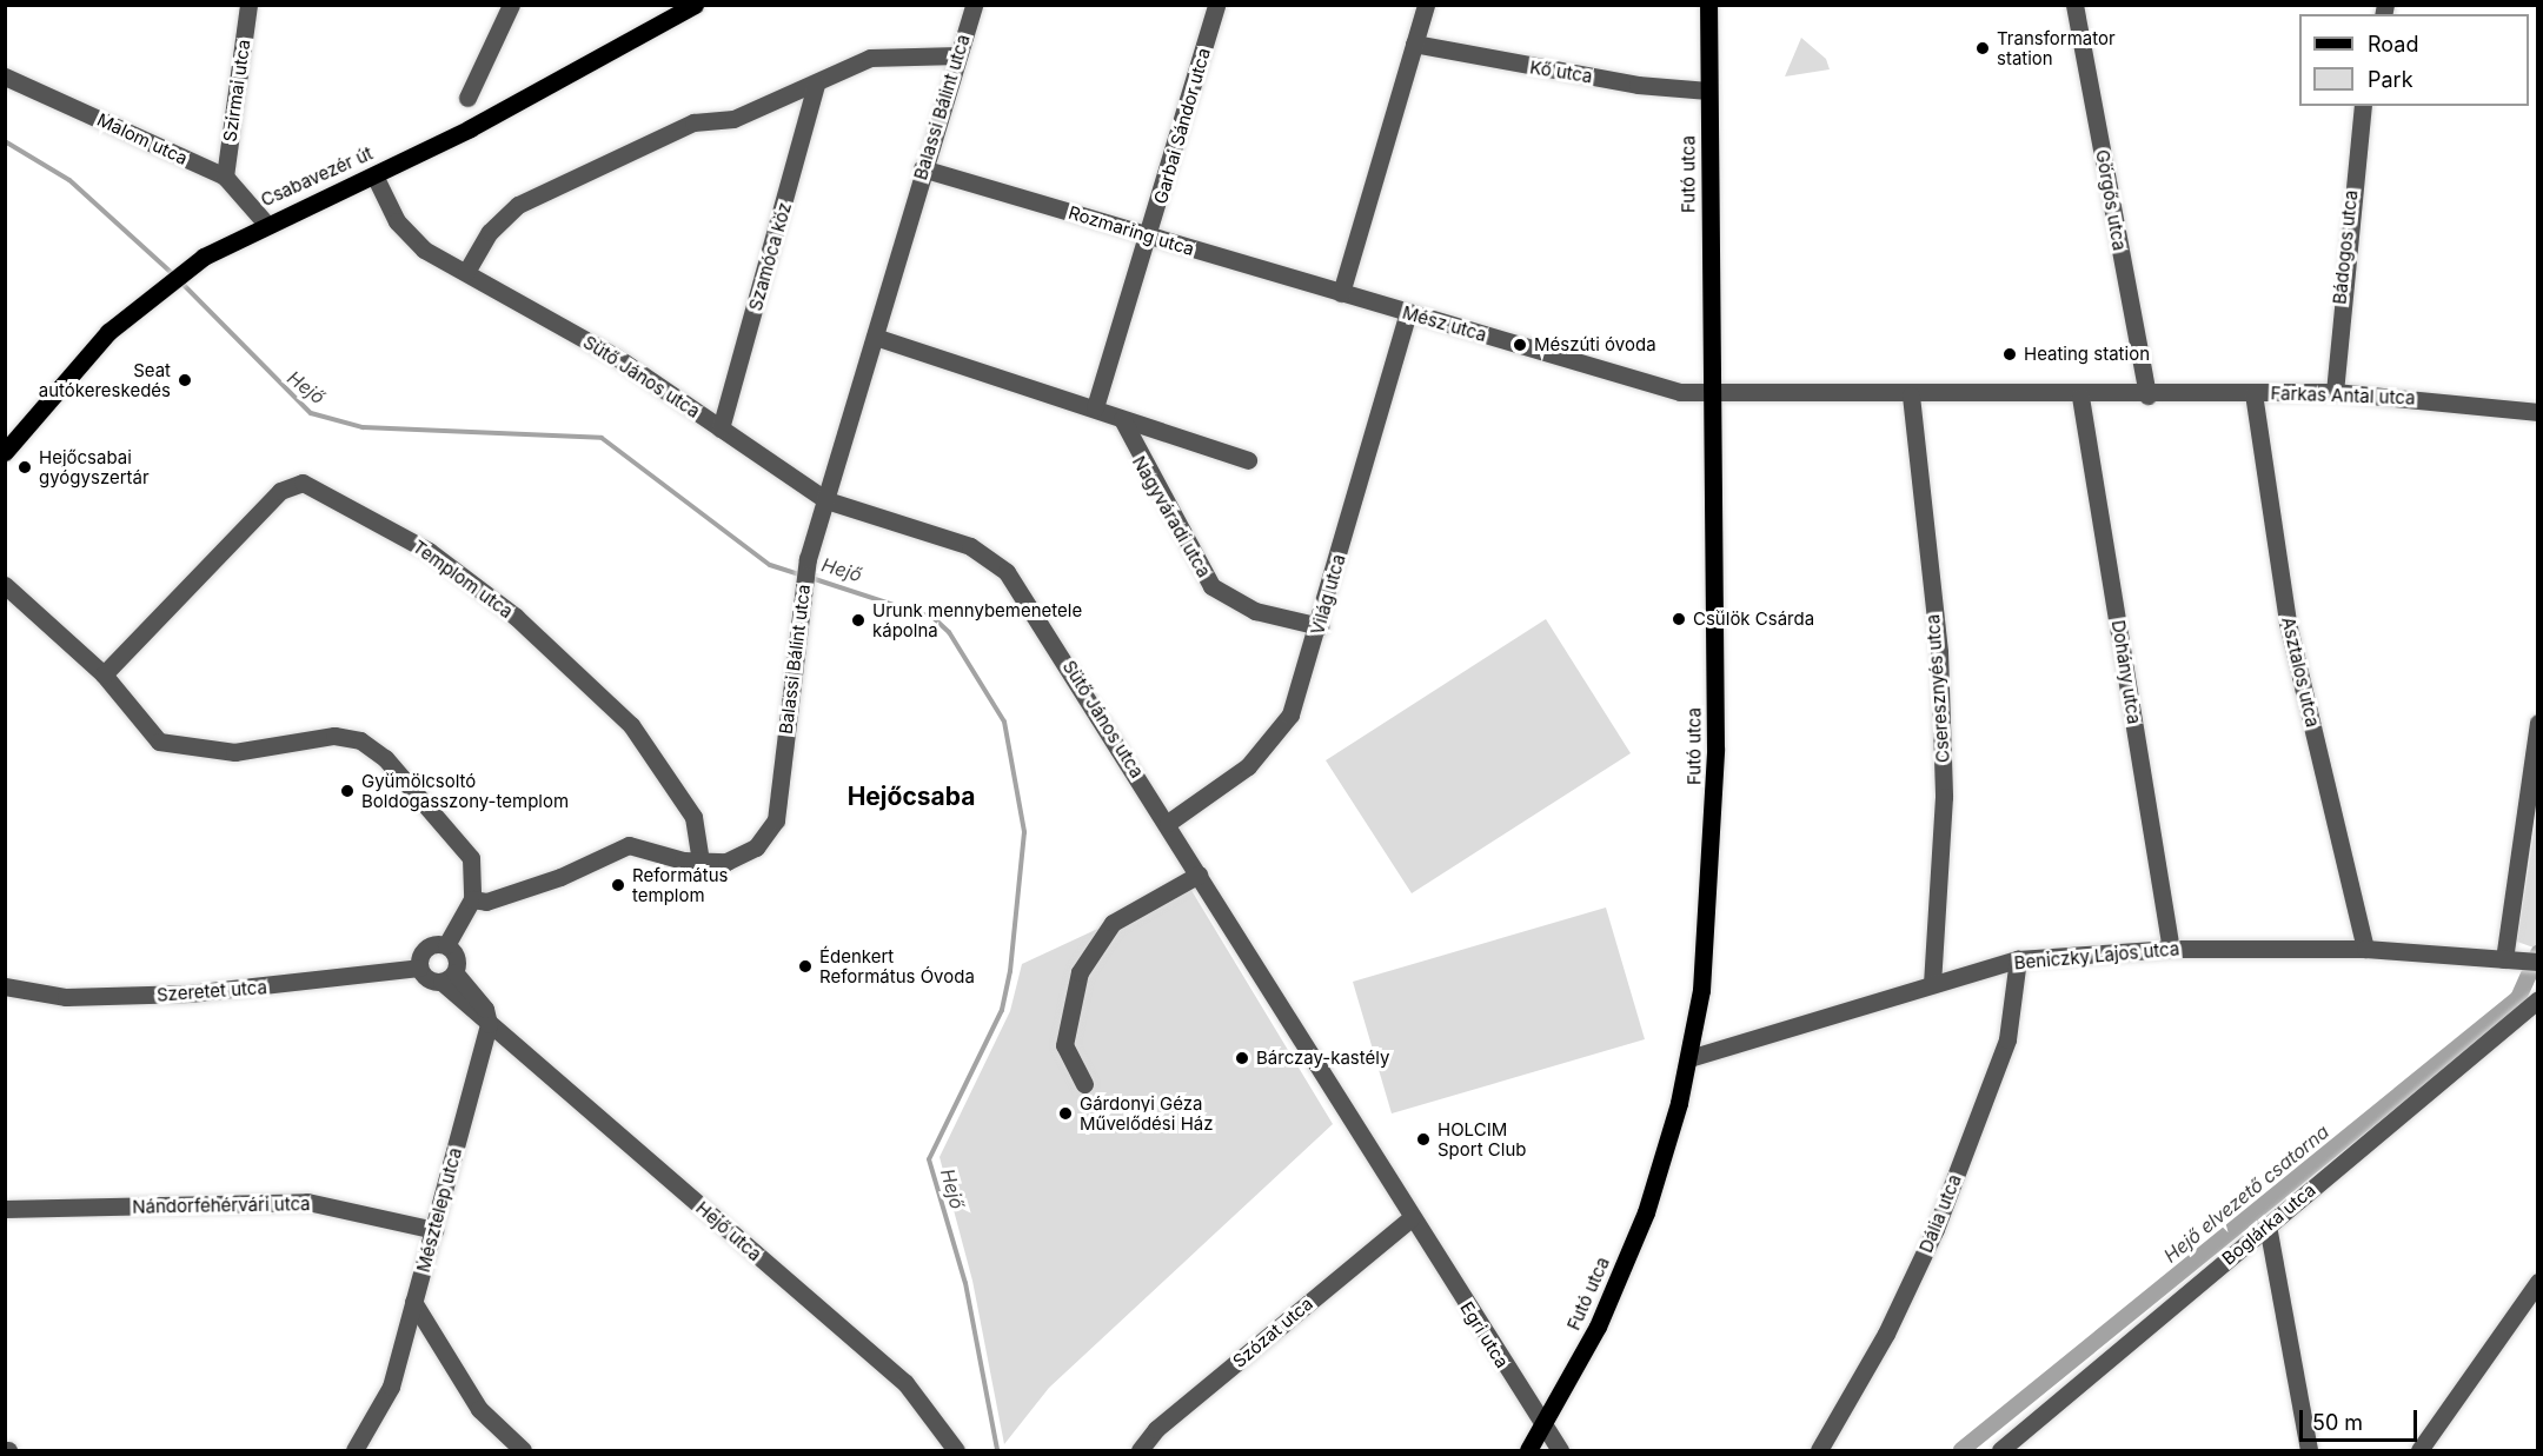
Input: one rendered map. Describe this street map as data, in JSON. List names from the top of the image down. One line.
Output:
{"streets":{"main road":["Futó utca","Csabavezér út"],"street":["Kő utca","Szirmai utca","Balassi Bálint utca","Garbai Sándor utca","Malom utca","Görgős utca","Rozmaring utca","Bádogos utca","Szamóca köz","Mész utca","Sütő János utca","Farkas Antal utca","Nagyváradi utca","Templom utca","Világ utca","Dohány utca","Asztalos utca","Cseresznyés utca","Beniczky Lajos utca","Szeretet utca","Nándorfehérvári utca","Mésztelep utca","Dália utca","Boglárka utca","Hejő utca","Szózat utca","Egri utca"]},"crossings":[["Kő utca","Futó utca"],["Szirmai utca","Malom utca"],["Balassi Bálint utca","Rozmaring utca"],["Balassi Bálint utca","Sütő János utca"],["Balassi Bálint utca","Nagyváradi utca"],["Balassi Bálint utca","Templom utca"],["Garbai Sándor utca","Rozmaring utca"],["Garbai Sándor utca","Nagyváradi utca"],["Malom utca","Csabavezér út"],["Futó utca","Mész utca"],["Futó utca","Beniczky Lajos utca"],["Futó utca","Egri utca"],["Csabavezér út","Sütő János utca"],["Görgős utca","Farkas Antal utca"],["Rozmaring utca","Mész utca"],["Bádogos utca","Farkas Antal utca"],["Szamóca köz","Sütő János utca"],["Mész utca","Farkas Antal utca"],["Mész utca","Világ utca"],["Mész utca","Cseresznyés utca"],["Sütő János utca","Világ utca"],["Sütő János utca","Szózat utca"],["Sütő János utca","Egri utca"],["Farkas Antal utca","Dohány utca"],["Farkas Antal utca","Asztalos utca"],["Farkas Antal utca","Cseresznyés utca"],["Nagyváradi utca","Világ utca"],["Dohány utca","Beniczky Lajos utca"],["Asztalos utca","Beniczky Lajos utca"],["Cseresznyés utca","Beniczky Lajos utca"],["Beniczky Lajos utca","Dália utca"],["Szeretet utca","Hejő utca"],["Nándorfehérvári utca","Mésztelep utca"],["Mésztelep utca","Hejő utca"],["Szózat utca","Egri utca"]],"districts":["Hejőcsaba"],"water":["Hejő","Hejő elvezető csatorna"],"places":["Transformator station","Mészúti óvoda","Heating station","Seat autókereskedés","Hejőcsabai gyógyszertár","Csülök Csárda","Urunk mennybemenetele kápolna","Gyümölcsoltó Boldogasszony-templom","Református templom","Édenkert Református Óvoda","Bárczay-kastély","Gárdonyi Géza Művelődési Ház","HOLCIM Sport Club"],"legend":["Road","Park"],"scale_bar":"50 m"}
